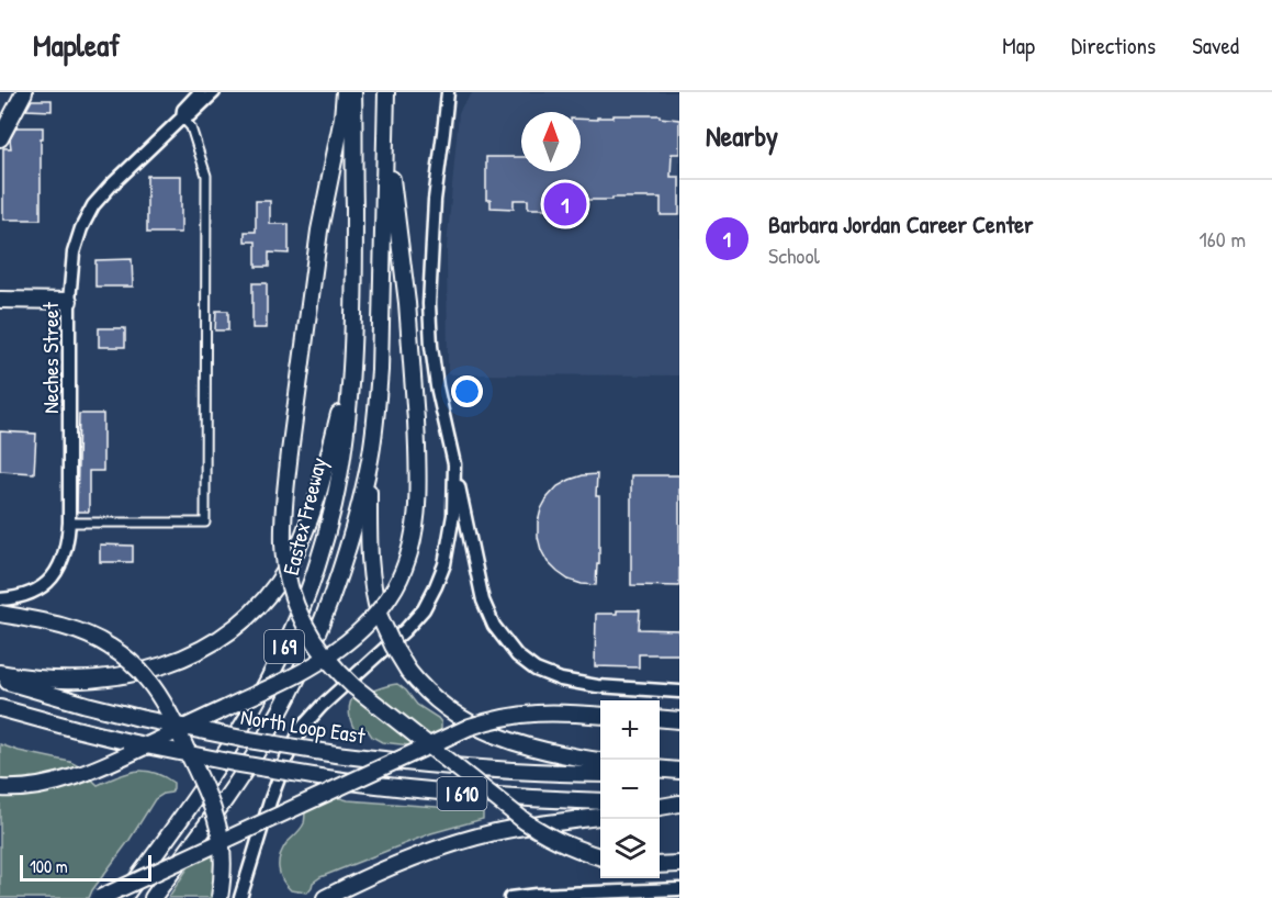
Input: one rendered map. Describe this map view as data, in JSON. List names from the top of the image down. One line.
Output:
{"streets":{"highway":["Eastex Freeway","I 69","North Loop East","I 610"],"main road":["Neches Street"]},"scale_bar":"100 m","north":"top","page":{"header":"Mapleaf","nav":["Map","Directions","Saved"],"heading":"Nearby","list":[{"mark":"1","name":"Barbara Jordan Career Center","note":"School","value":"160 m"}],"pins":"1","map_buttons":["+","−"],"scale":"100 m"}}
